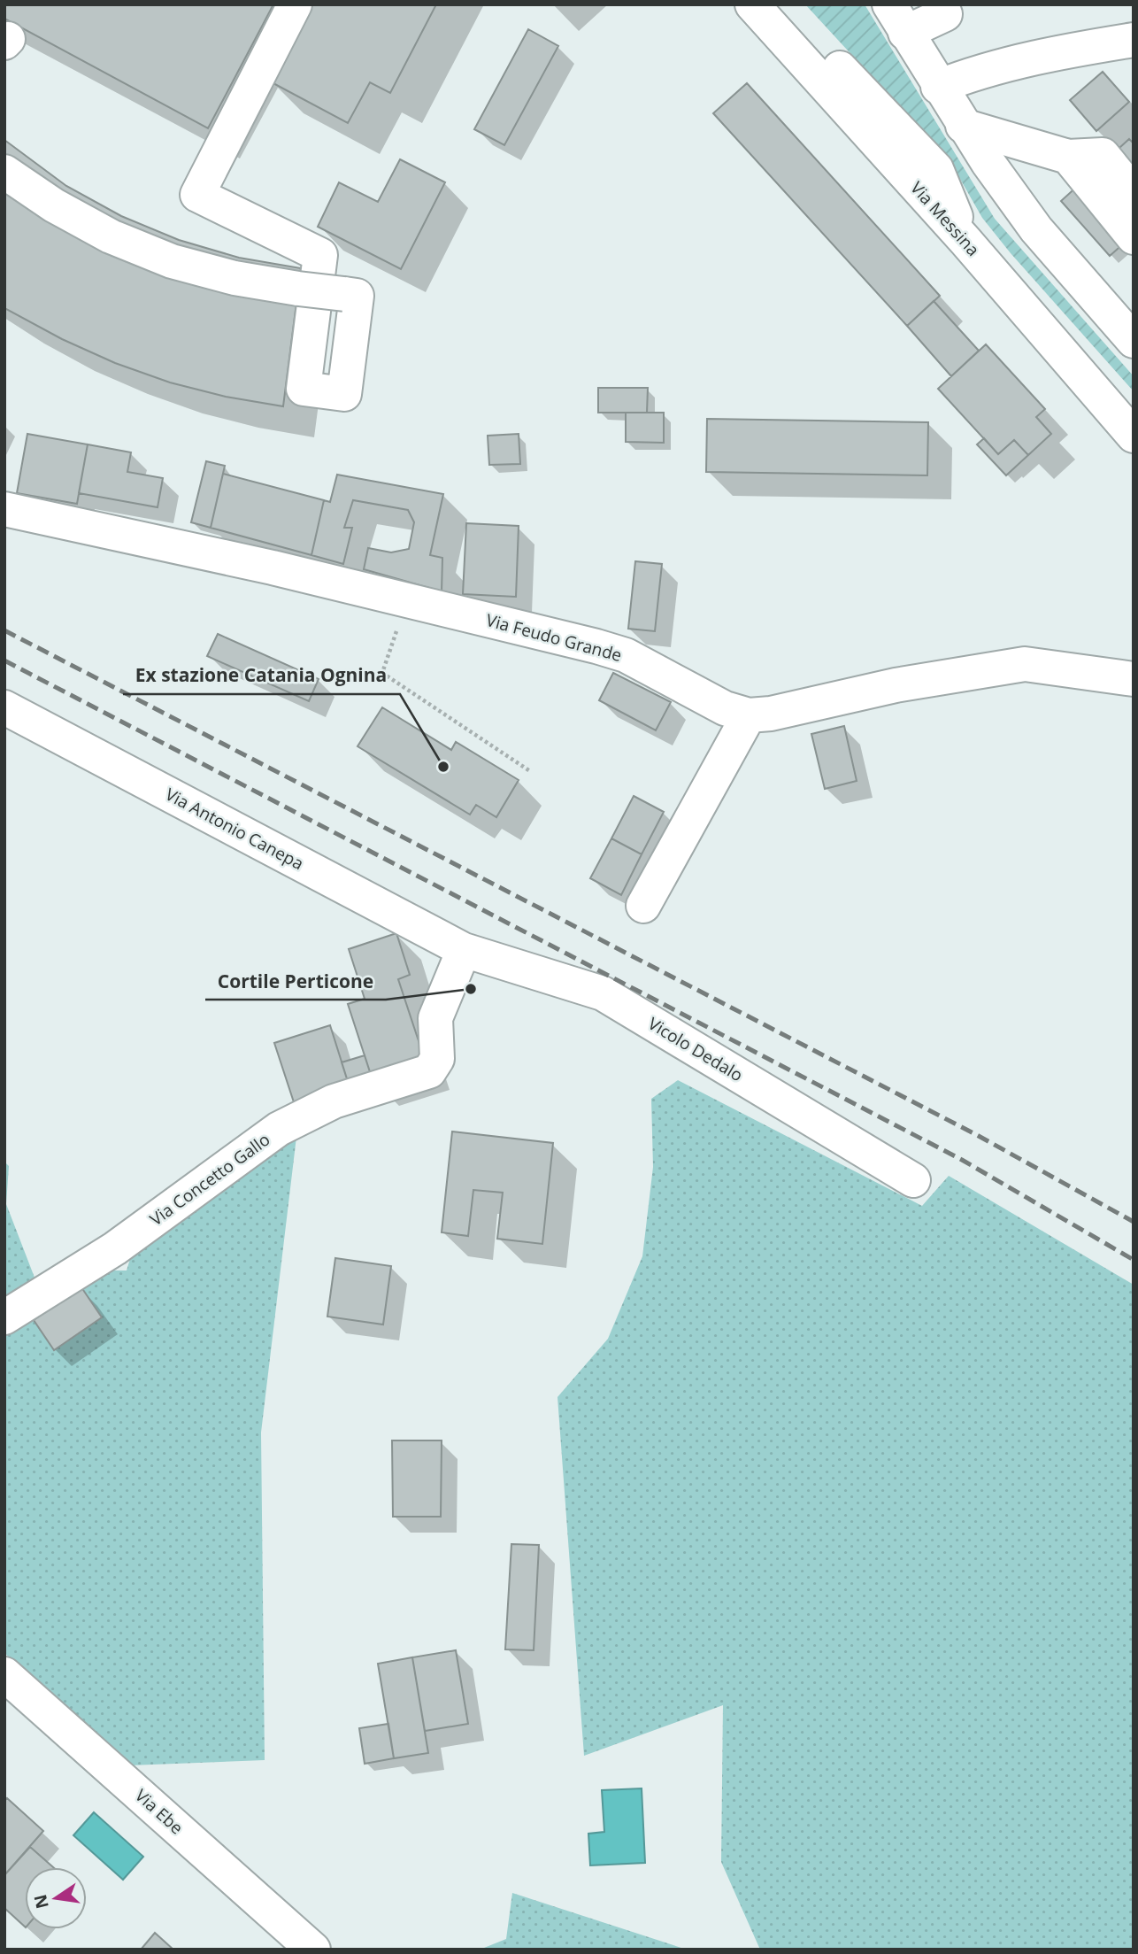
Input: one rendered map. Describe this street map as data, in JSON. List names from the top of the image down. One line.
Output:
{"streets":{"street":["Via Messina","Via Feudo Grande","Via Antonio Canepa","Vicolo Dedalo","Via Concetto Gallo","Via Ebe"]},"crossings":[["Via Antonio Canepa","Vicolo Dedalo"],["Via Antonio Canepa","Via Concetto Gallo"],["Vicolo Dedalo","Via Concetto Gallo"]],"places":["Ex stazione Catania Ognina","Cortile Perticone"],"north":"left"}
